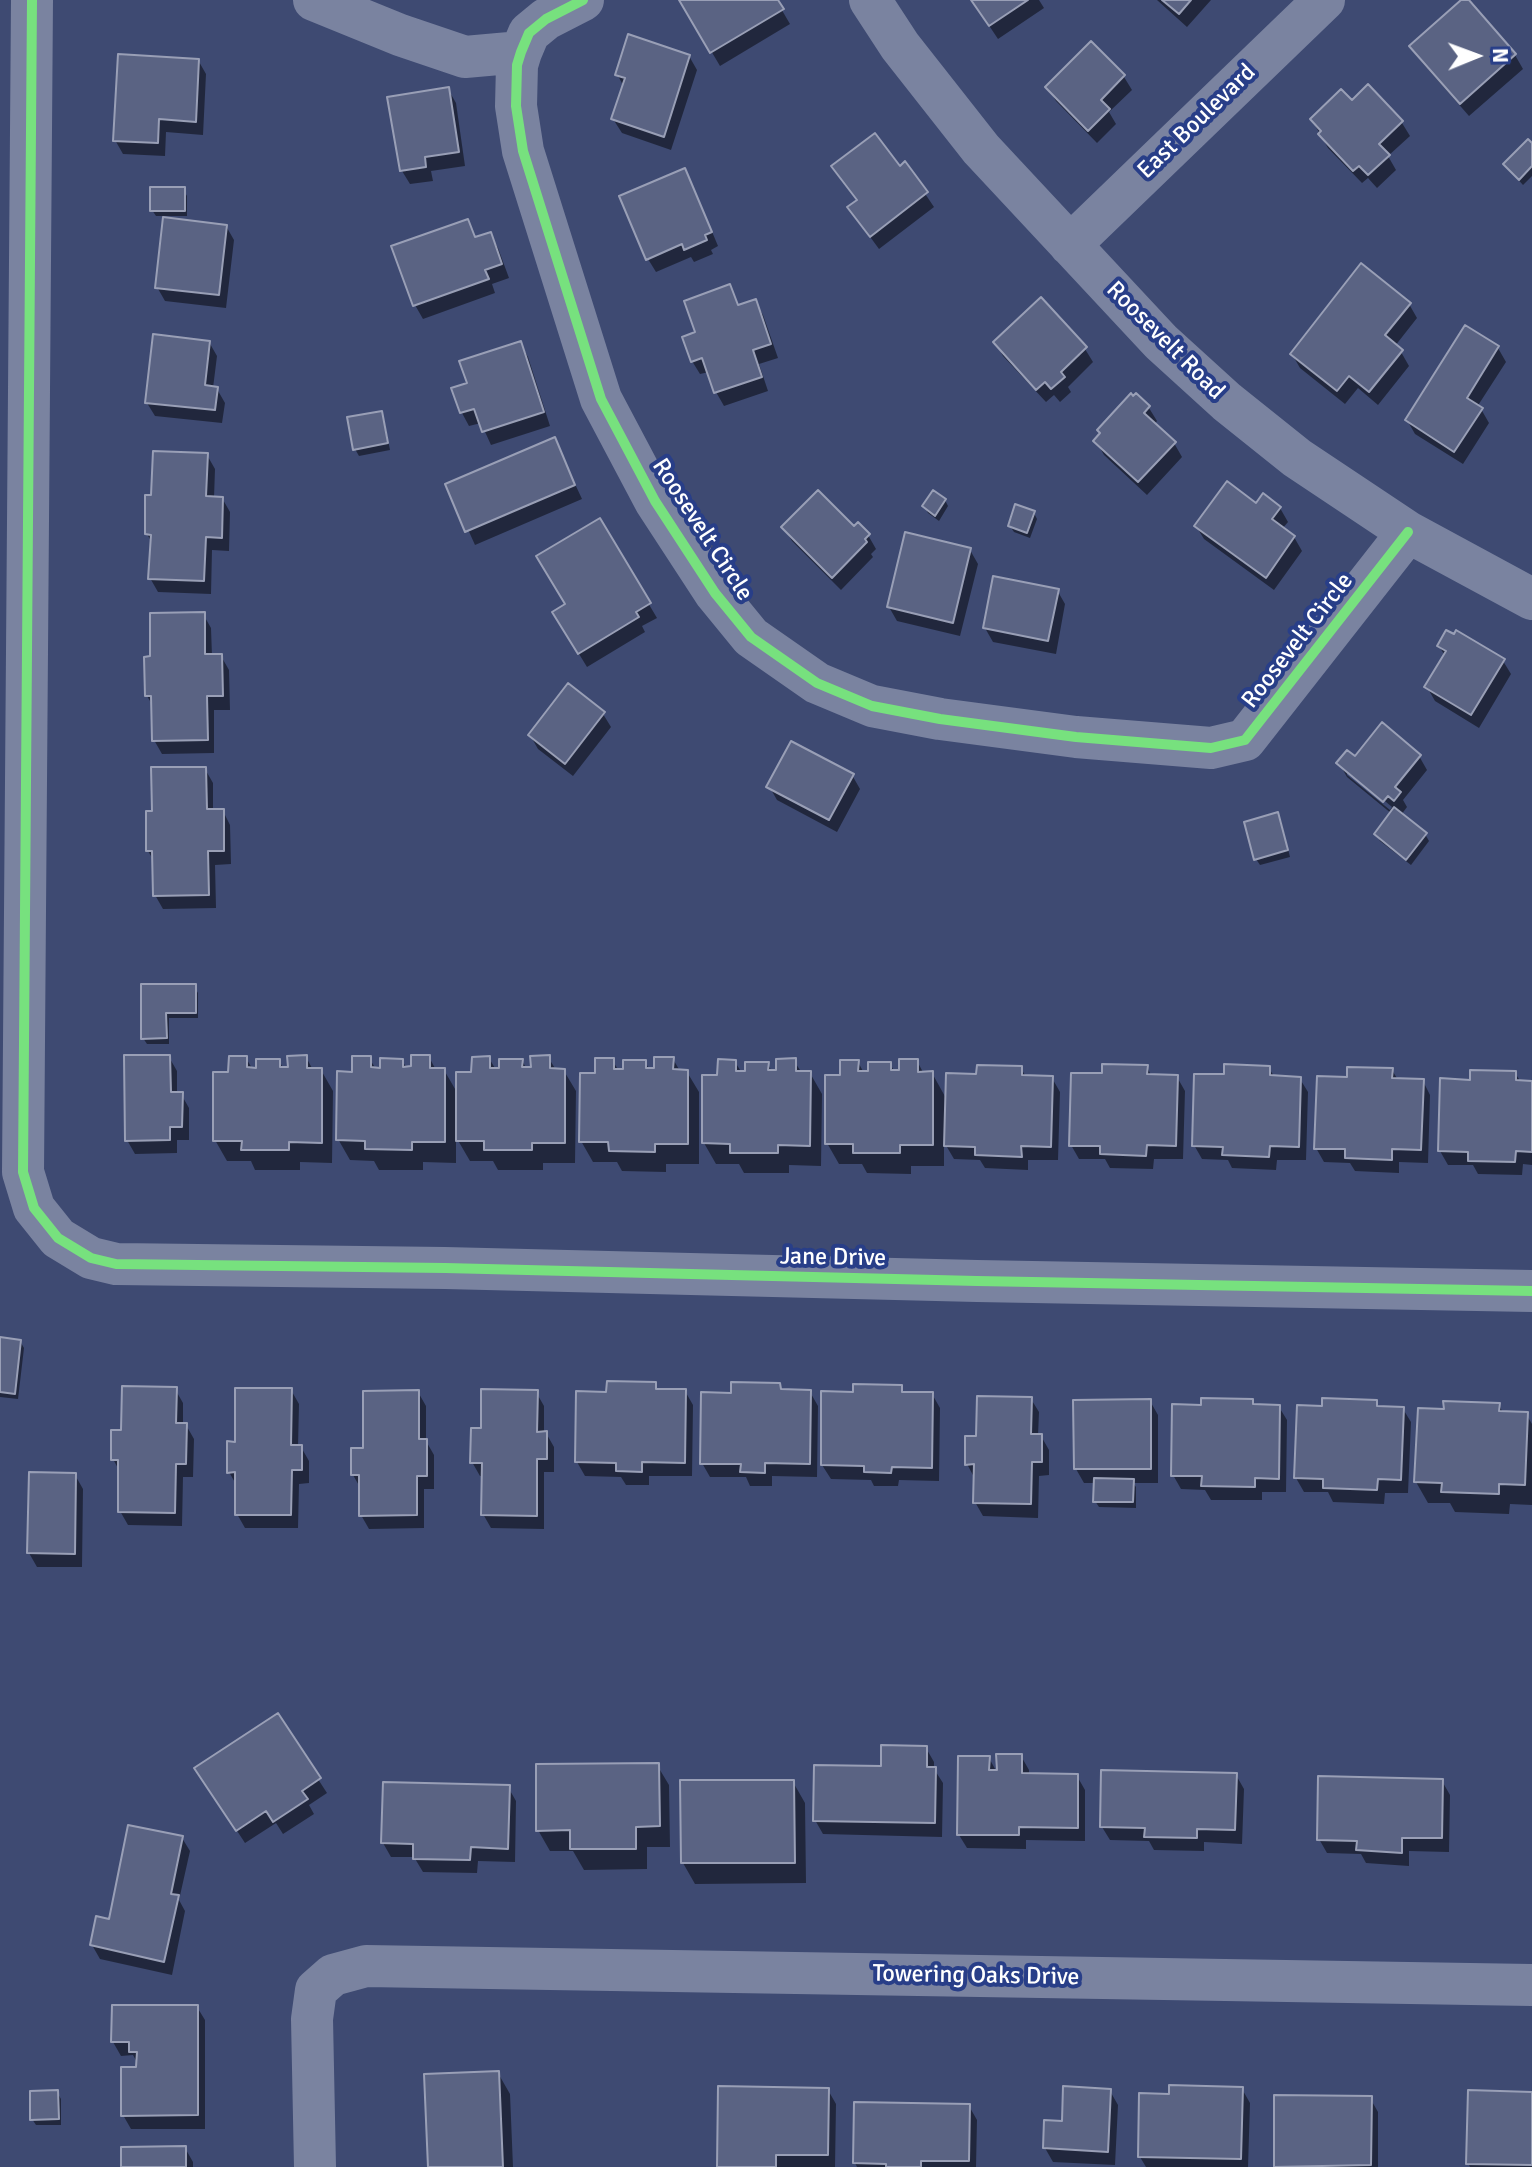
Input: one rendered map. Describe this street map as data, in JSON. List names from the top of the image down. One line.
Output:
{"streets":{"street":["East Boulevard","Roosevelt Road","Roosevelt Circle","Jane Drive","Towering Oaks Drive"]},"crossings":[["East Boulevard","Roosevelt Road"],["Roosevelt Road","Roosevelt Circle"]],"north":"right"}
